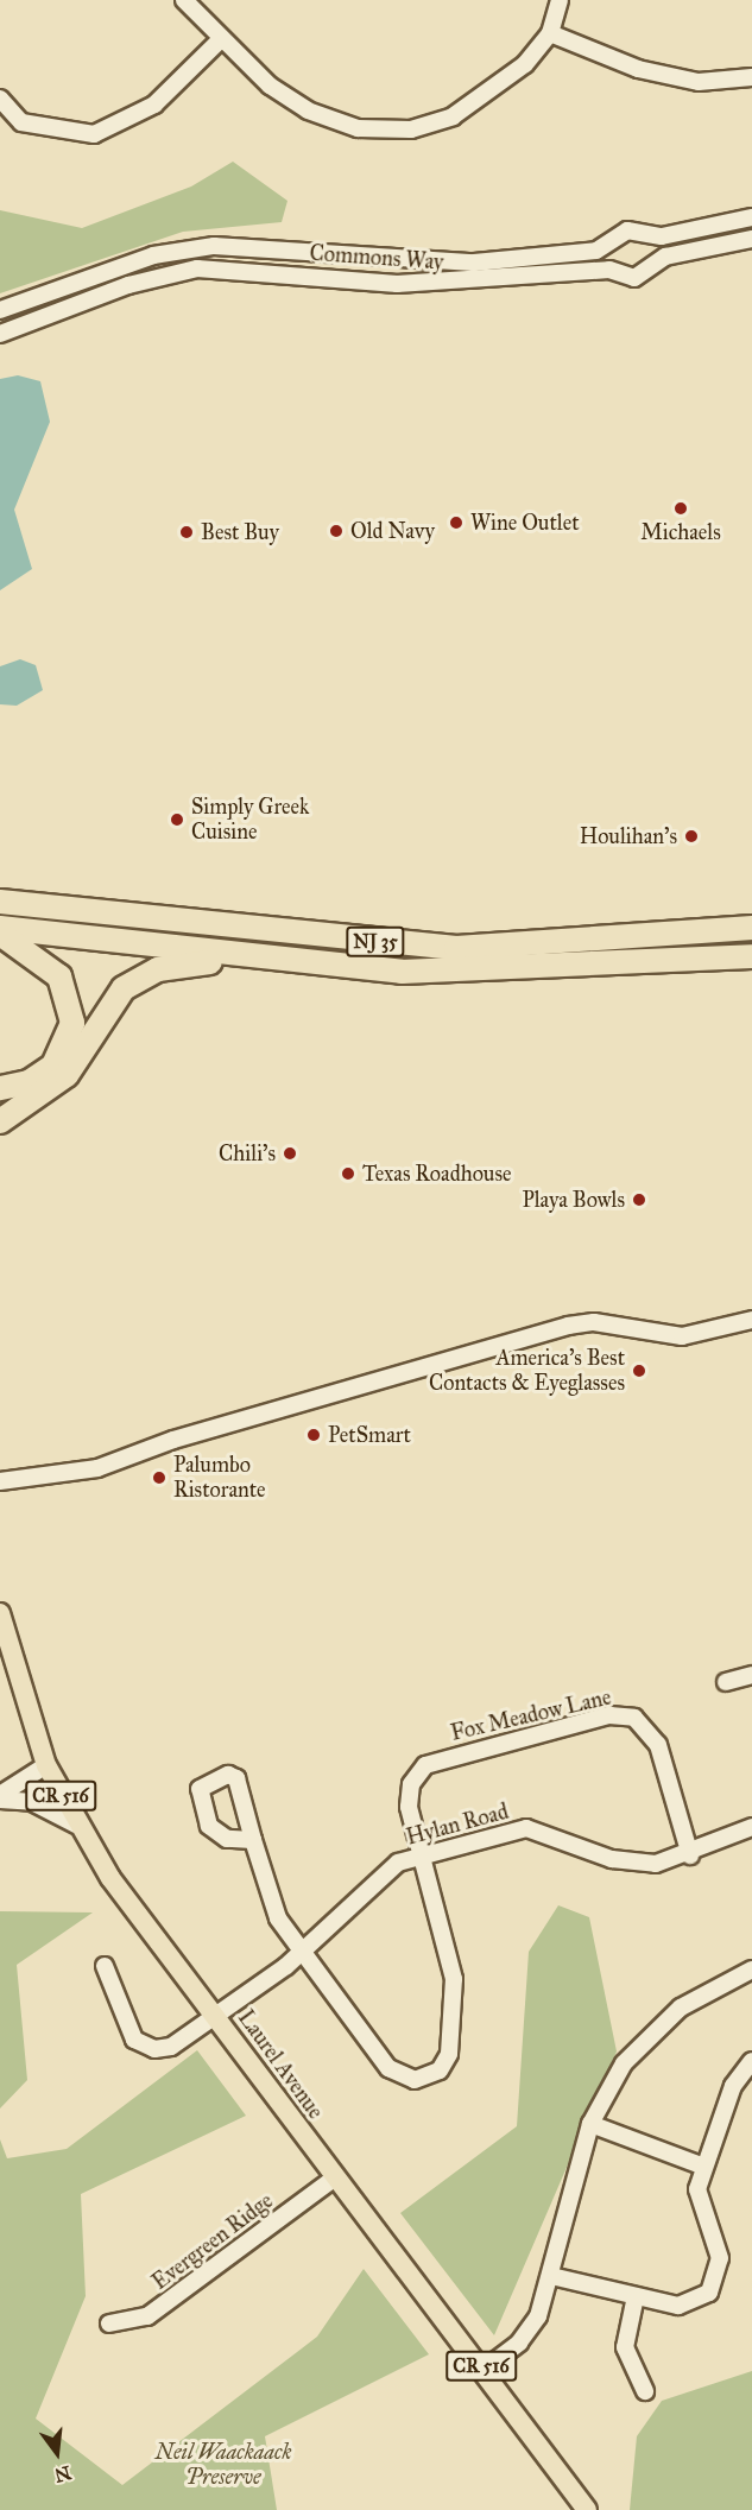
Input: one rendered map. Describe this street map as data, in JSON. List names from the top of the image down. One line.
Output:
{"streets":{"highway":["NJ 35"],"main road":["CR 516","Laurel Avenue"],"street":["Commons Way","Fox Meadow Lane","Hylan Road","Evergreen Ridge"]},"crossings":[["Fox Meadow Lane","Hylan Road"],["Hylan Road","Laurel Avenue"],["Laurel Avenue","Evergreen Ridge"]],"parks":["Neil Waackaack Preserve"],"places":["Michaels","Wine Outlet","Old Navy","Best Buy","Simply Greek Cuisine","Houlihan's","Chili's","Texas Roadhouse","Playa Bowls","America's Best Contacts & Eyeglasses","PetSmart","Palumbo Ristorante"],"north":"bottom"}
